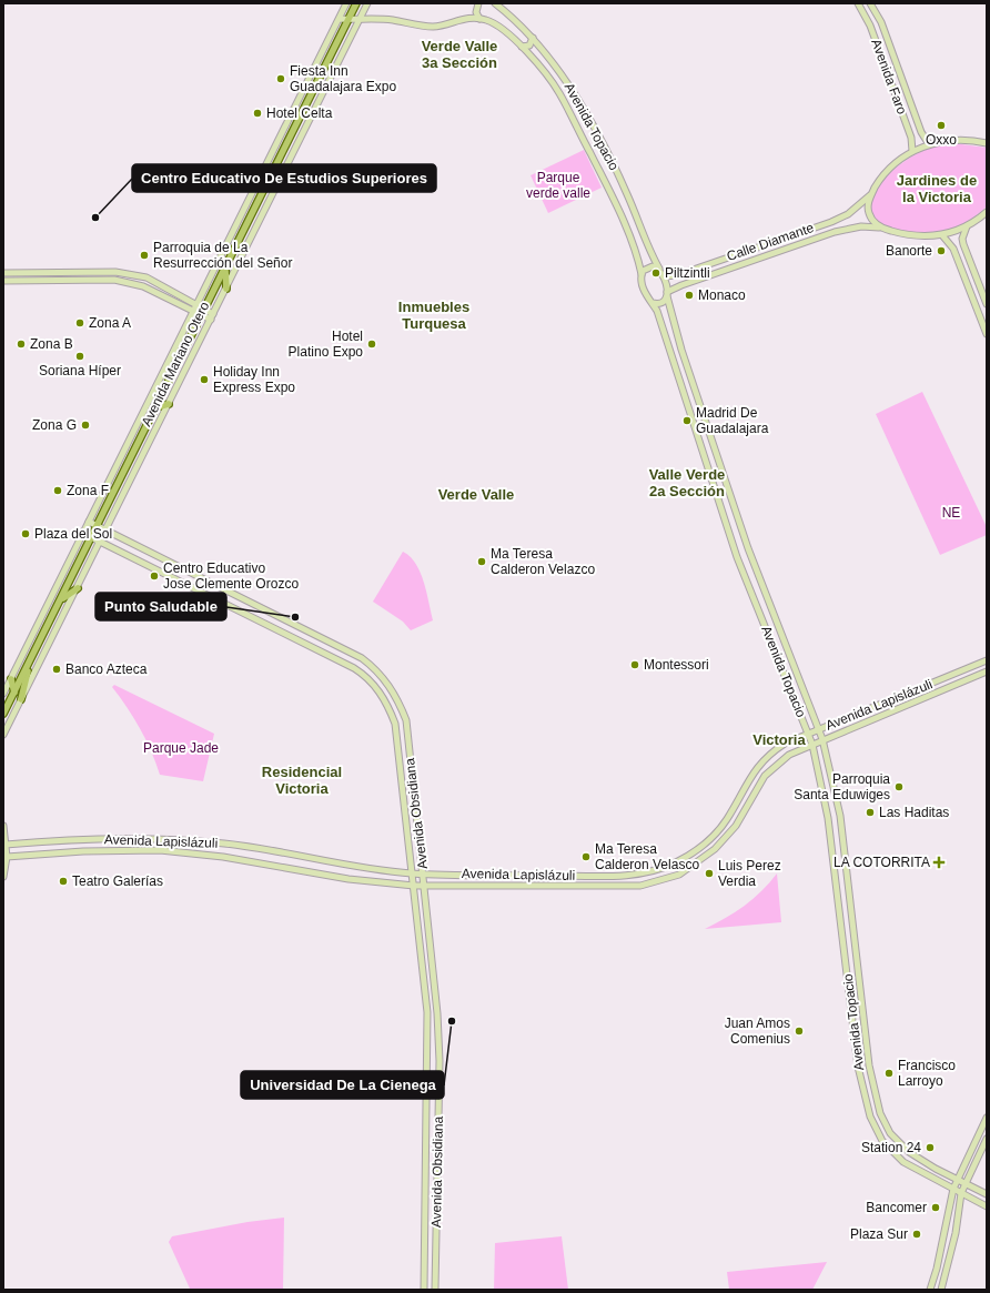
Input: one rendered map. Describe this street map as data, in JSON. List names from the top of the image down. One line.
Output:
{"streets":{"main road":["Avenida Mariano Otero"],"street":["Avenida Faro","Avenida Topacio","Calle Diamante","Avenida Lapislázuli","Avenida Obsidiana"]},"crossings":[["Avenida Topacio","Calle Diamante"],["Avenida Topacio","Avenida Mariano Otero"],["Avenida Topacio","Avenida Lapislázuli"],["Avenida Mariano Otero","Avenida Obsidiana"],["Avenida Lapislázuli","Avenida Obsidiana"]],"districts":["Verde Valle 3a Sección","Jardines de la Victoria","Inmuebles Turquesa","Valle Verde 2a Sección","Verde Valle","Victoria","Residencial Victoria"],"parks":["Parque verde valle","NE","Parque Jade"],"places":{"other":["Fiesta Inn Guadalajara Expo","Hotel Celta","Oxxo","Centro Educativo De Estudios Superiores","Banorte","Parroquia de La Resurrección del Señor","Piltzintli","Monaco","Zona A","Zona B","Hotel Platino Expo","Soriana Híper","Holiday Inn Express Expo","Madrid De Guadalajara","Zona G","Zona F","Plaza del Sol","Ma Teresa Calderon Velazco","Centro Educativo Jose Clemente Orozco","Punto Saludable","Montessori","Banco Azteca","Parroquia Santa Eduwiges","Las Haditas","Ma Teresa Calderon Velasco","Luis Perez Verdia","Teatro Galerías","Universidad De La Cienega","Juan Amos Comenius","Francisco Larroyo","Station 24","Bancomer","Plaza Sur"],"health":["LA COTORRITA"]}}
